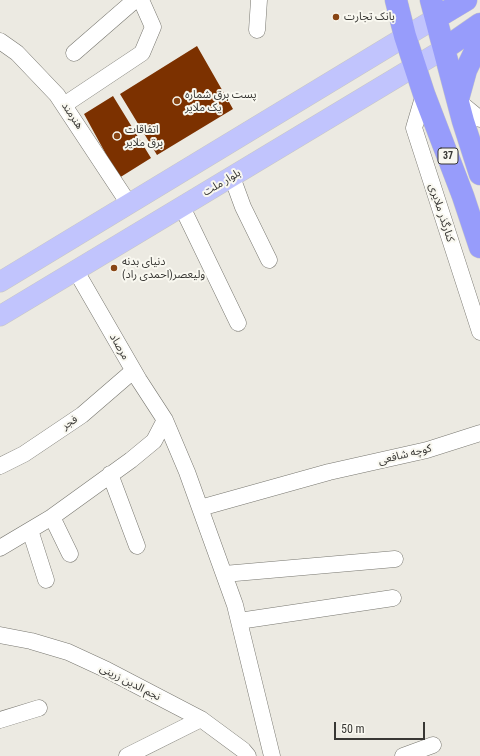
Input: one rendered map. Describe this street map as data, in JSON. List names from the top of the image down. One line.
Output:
{"streets":{"highway":["37"],"main road":["بلوار ملت"],"street":["هنرمند","کنارگذر ملایری","مرصاد","فجر","کوچه شافعی","نجم الدین زرینی"]},"crossings":[["37","بلوار ملت"],["37","کنارگذر ملایری"],["بلوار ملت","مرصاد"],["مرصاد","فجر"],["مرصاد","کوچه شافعی"]],"places":["بانک تجارت","پست برق شماره یک ملایر","اتفاقات برق ملایر","دنیای بدنه ولیعصر(احمدی راد)"],"scale_bar":"50 m"}
